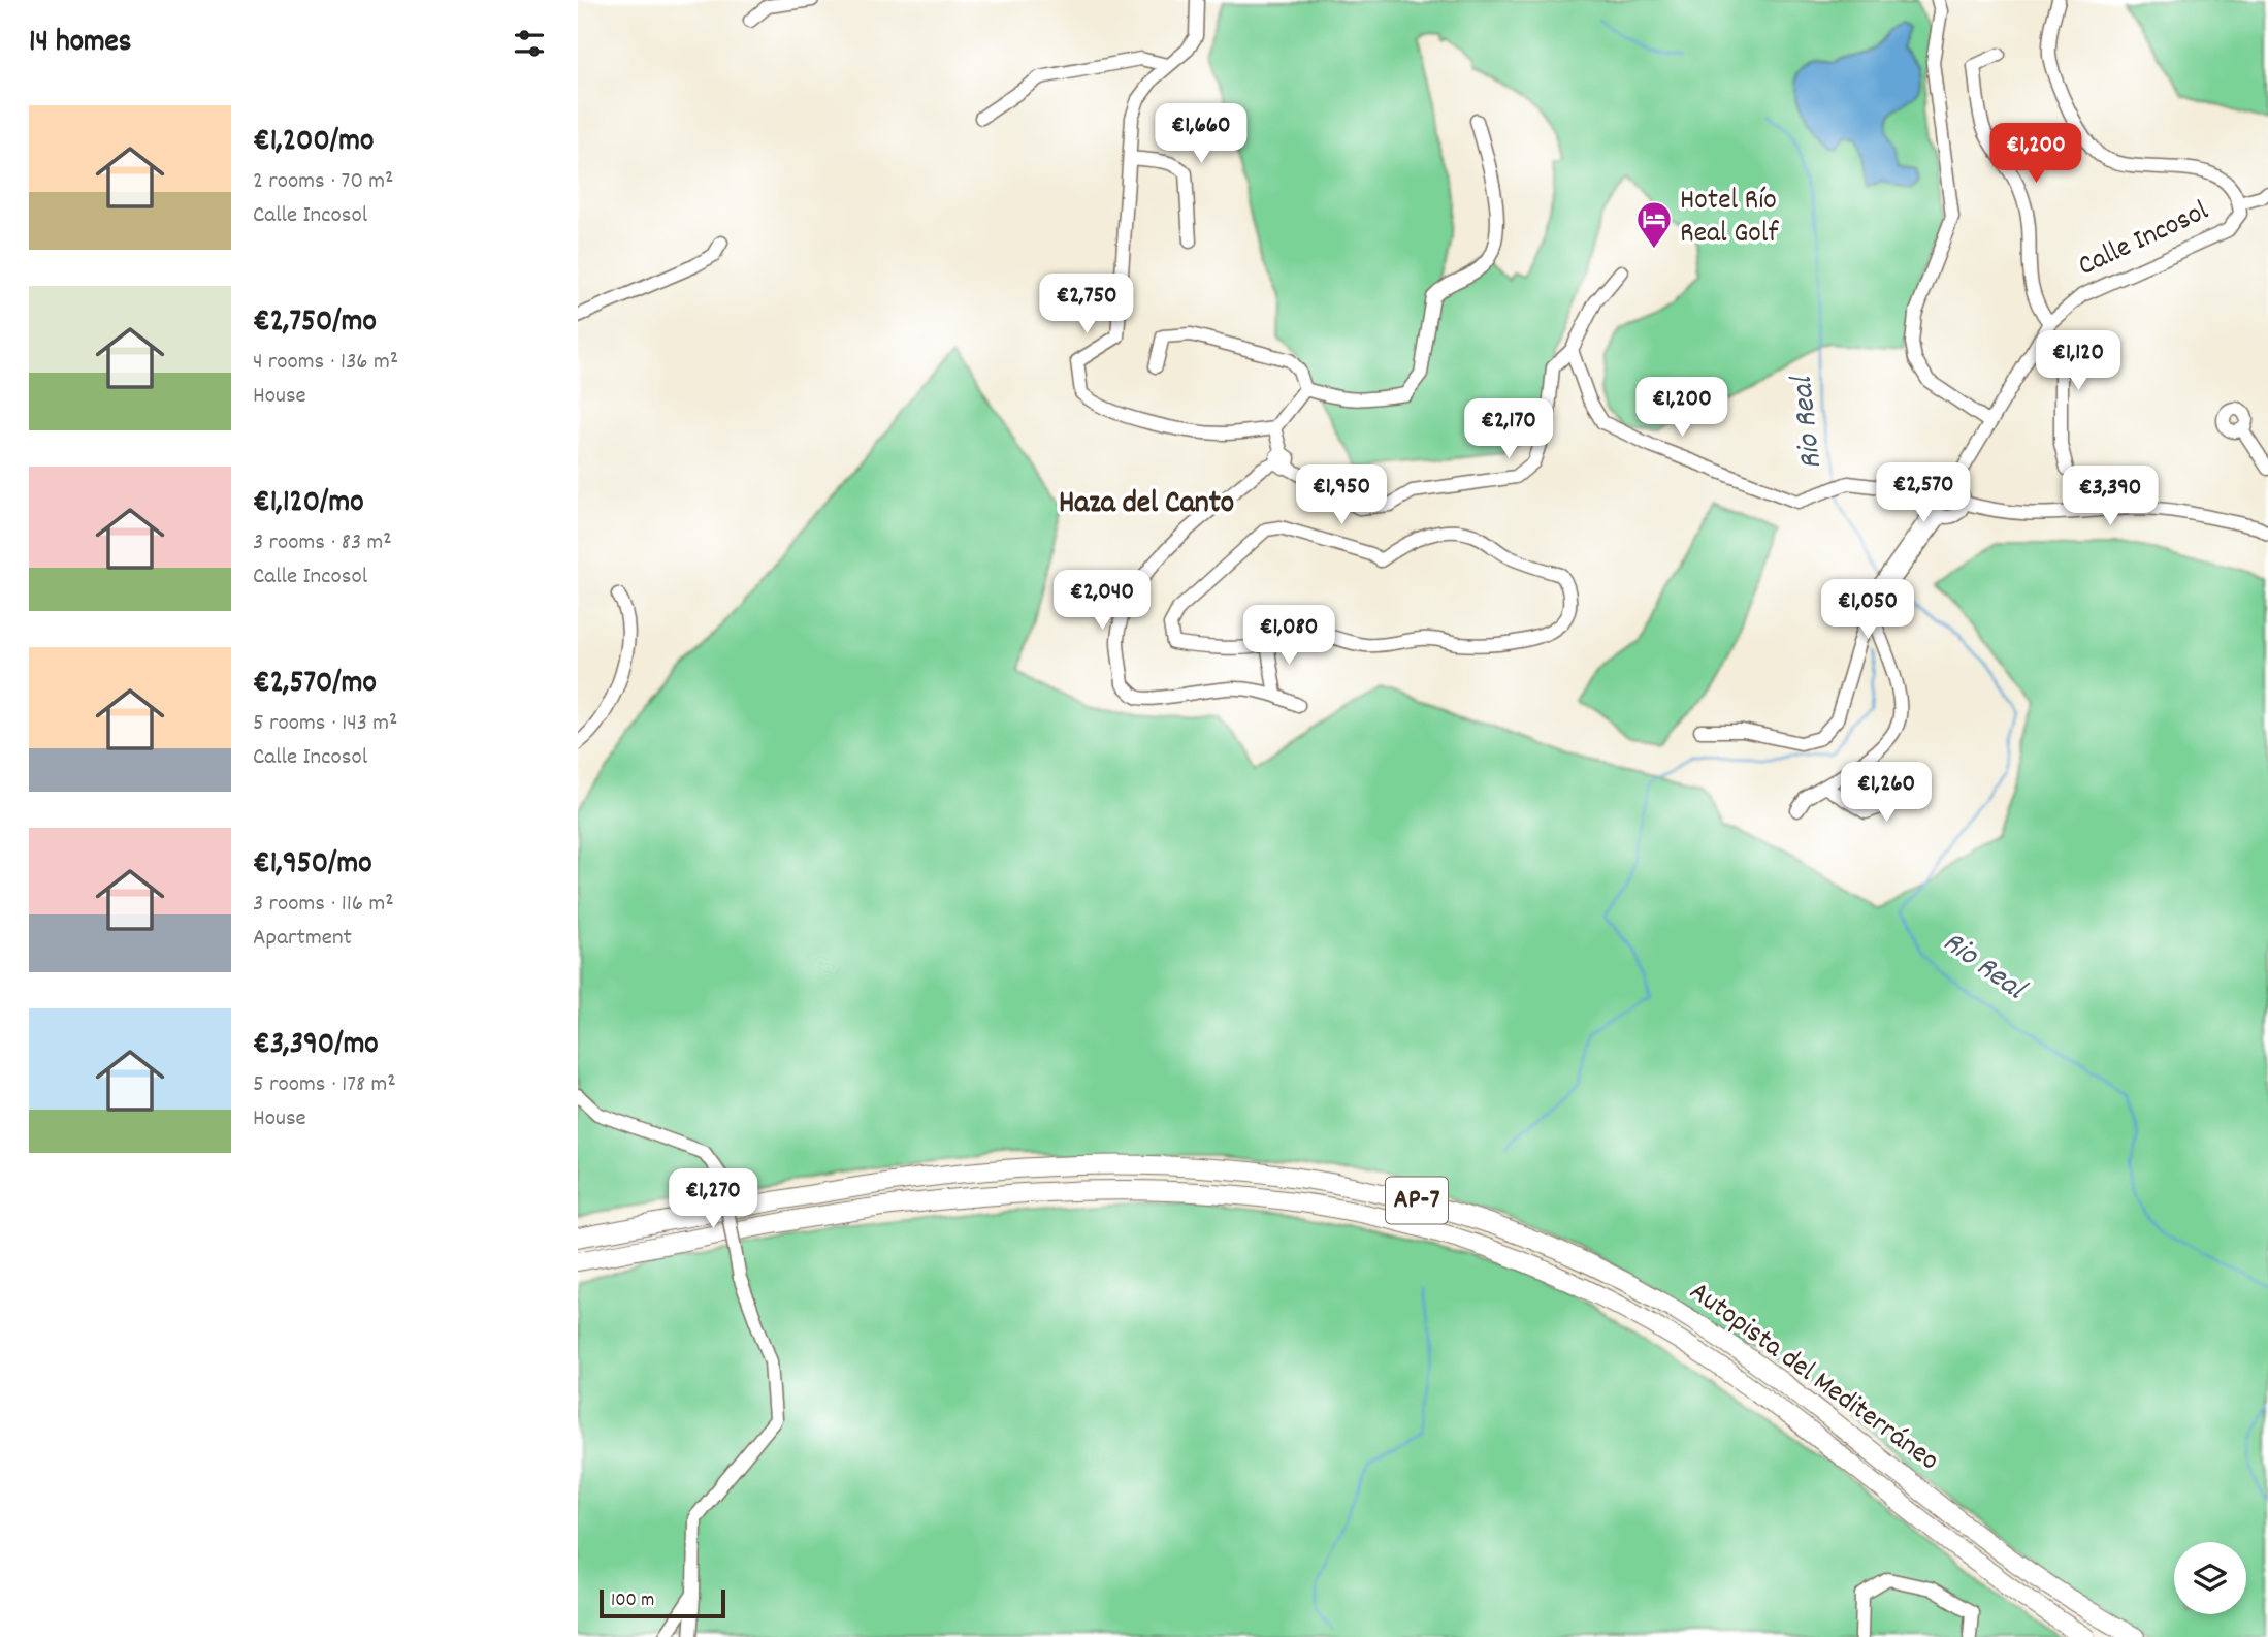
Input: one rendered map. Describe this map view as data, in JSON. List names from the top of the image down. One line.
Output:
{"streets":{"highway":["AP-7","Autopista del Mediterráneo"],"street":["Calle Incosol"]},"districts":["Haza del Canto"],"water":["Rio Real"],"places":{"hotel":["Hotel Río Real Golf"]},"scale_bar":"100 m","page":{"heading":"14 homes","list":[{"name":"€1,200/mo","note":"2 rooms · 70 m² · Calle Incosol"},{"name":"€2,750/mo","note":"4 rooms · 136 m² · House"},{"name":"€1,120/mo","note":"3 rooms · 83 m² · Calle Incosol"},{"name":"€2,570/mo","note":"5 rooms · 143 m² · Calle Incosol"},{"name":"€1,950/mo","note":"3 rooms · 116 m² · Apartment"},{"name":"€3,390/mo","note":"5 rooms · 178 m² · House"}],"price":["€1,660","€1,200","€2,750","€1,120","€1,200","€2,170","€2,570","€1,950","€3,390","€2,040","€1,050","€1,080","€1,260","€1,270"],"scale":"100 m"}}
